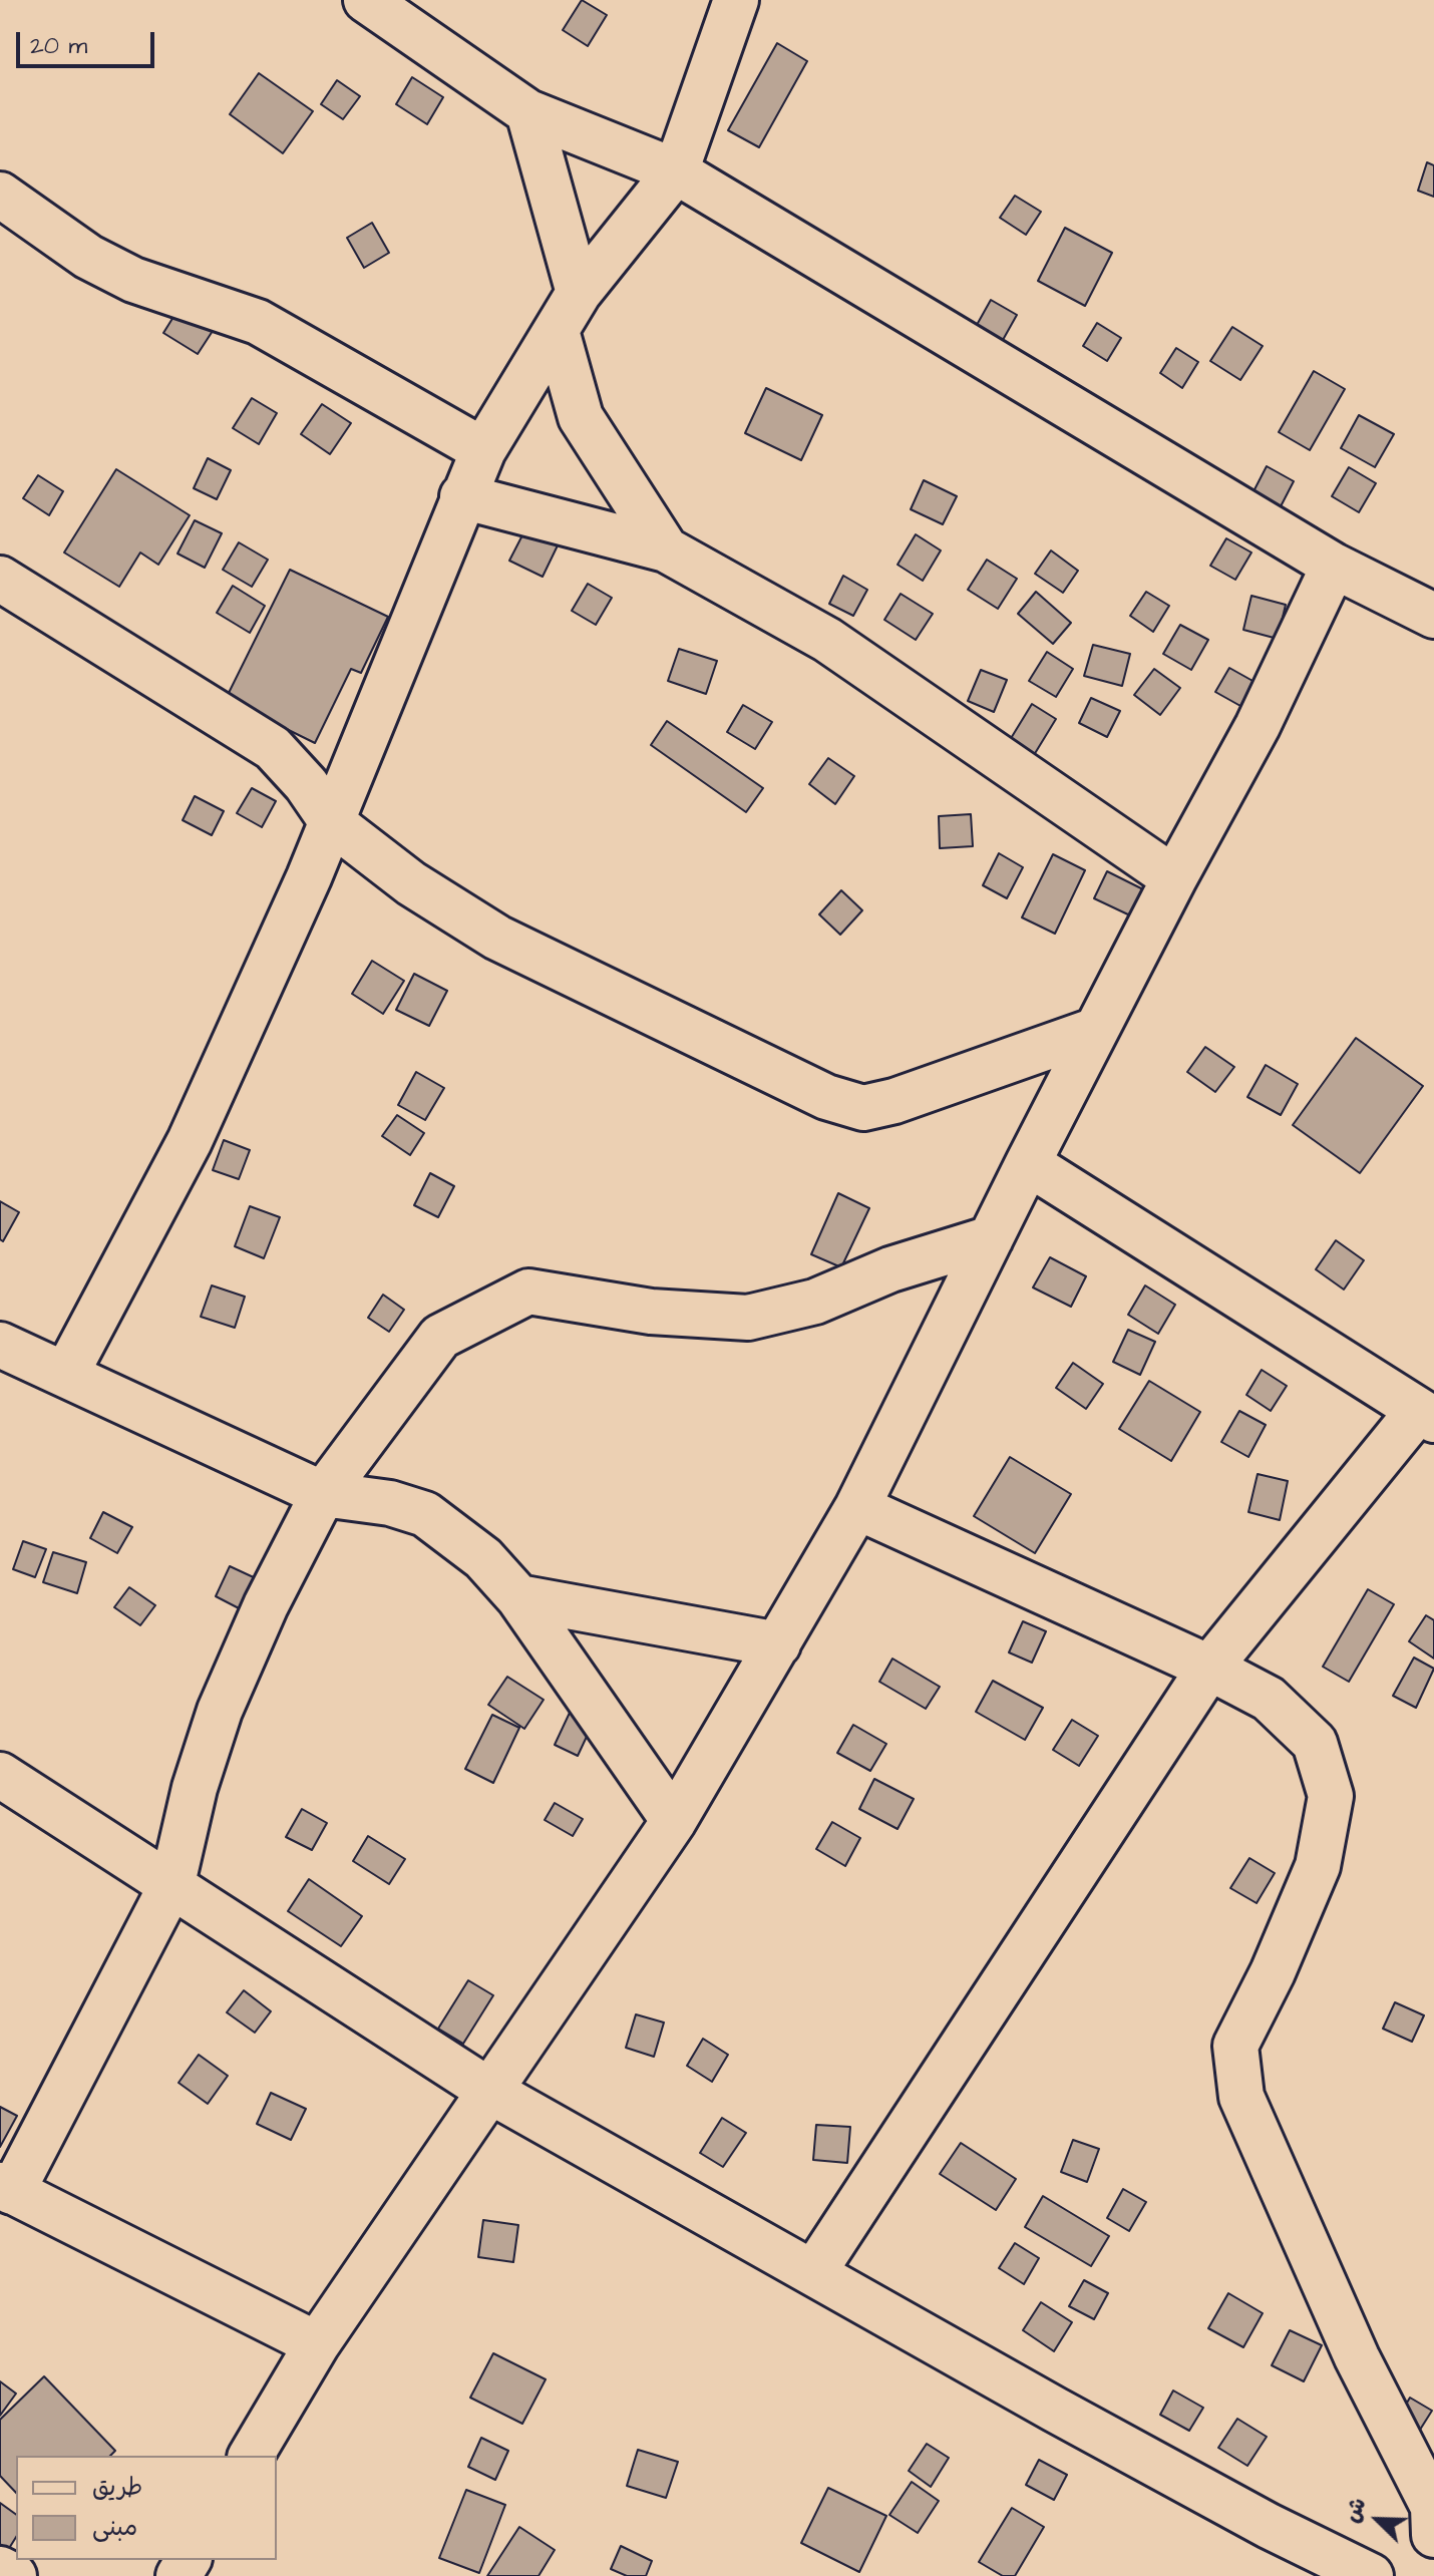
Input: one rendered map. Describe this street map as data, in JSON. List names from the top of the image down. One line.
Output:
{"legend":["طريق","مبنى"],"scale_bar":"20 m","north":"top left"}
